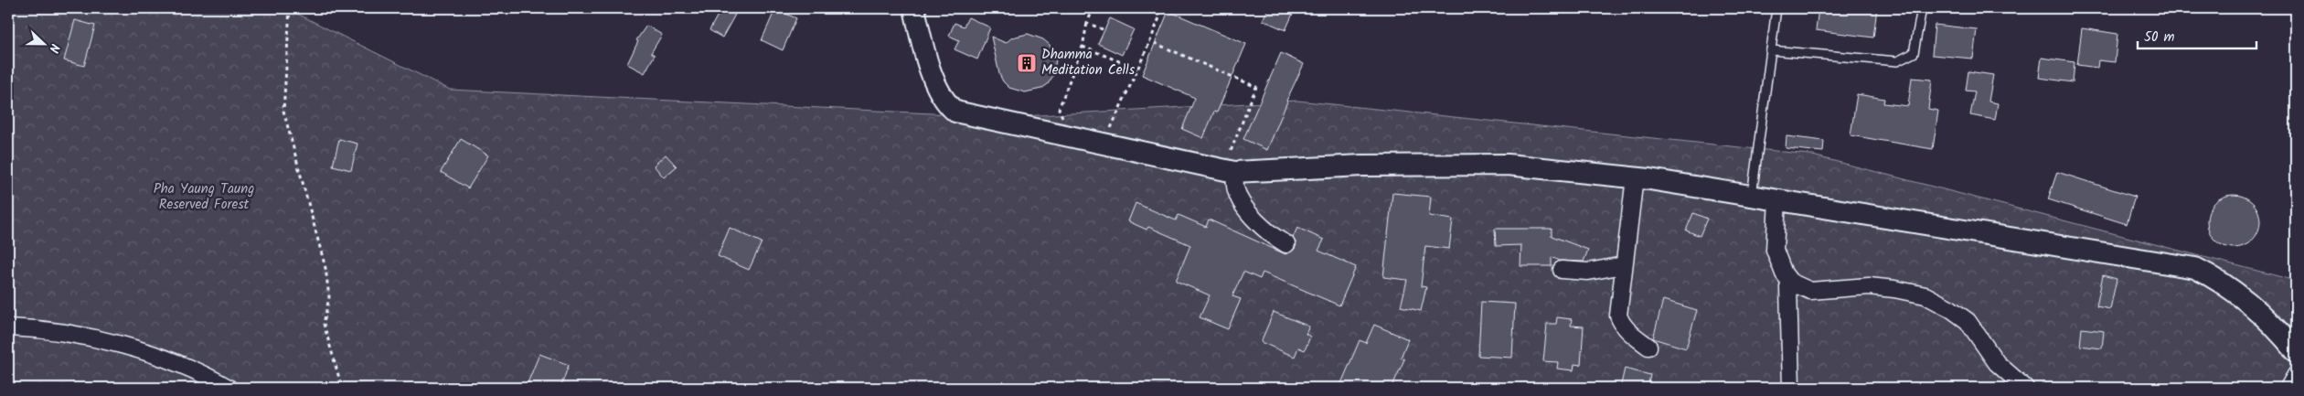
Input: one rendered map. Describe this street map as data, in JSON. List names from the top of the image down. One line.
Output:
{"parks":["Pha Yaung Taung Reserved Forest"],"places":{"building":["Dhamma Meditation Cells"]},"scale_bar":"50 m","north":"right"}
